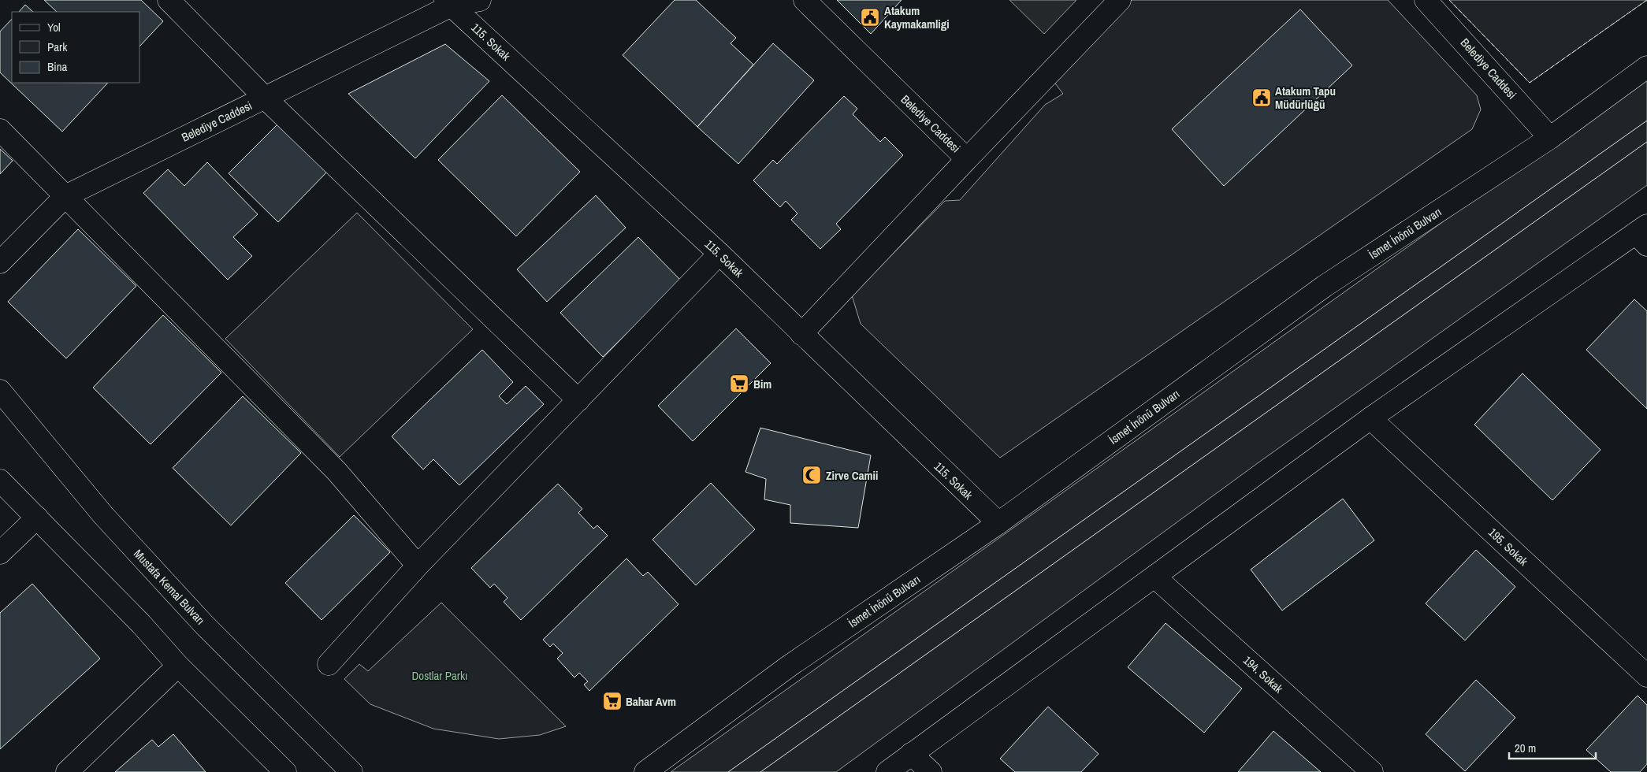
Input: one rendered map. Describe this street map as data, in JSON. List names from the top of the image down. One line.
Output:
{"streets":{"street":["115. Sokak","Belediye Caddesi","İsmet İnönü Bulvarı","195. Sokak","Mustafa Kemal Bulvarı","194. Sokak"]},"crossings":[["115. Sokak","Belediye Caddesi"],["115. Sokak","İsmet İnönü Bulvarı"],["Belediye Caddesi","İsmet İnönü Bulvarı"]],"parks":["Dostlar Parkı"],"places":{"public building":["Atakum Kaymakamligi","Atakum Tapu Müdürlüğü"],"supermarket":["Bim","Bahar Avm"],"mosque":["Zirve Camii"]},"legend":["Yol","Park","Bina"],"scale_bar":"20 m"}
